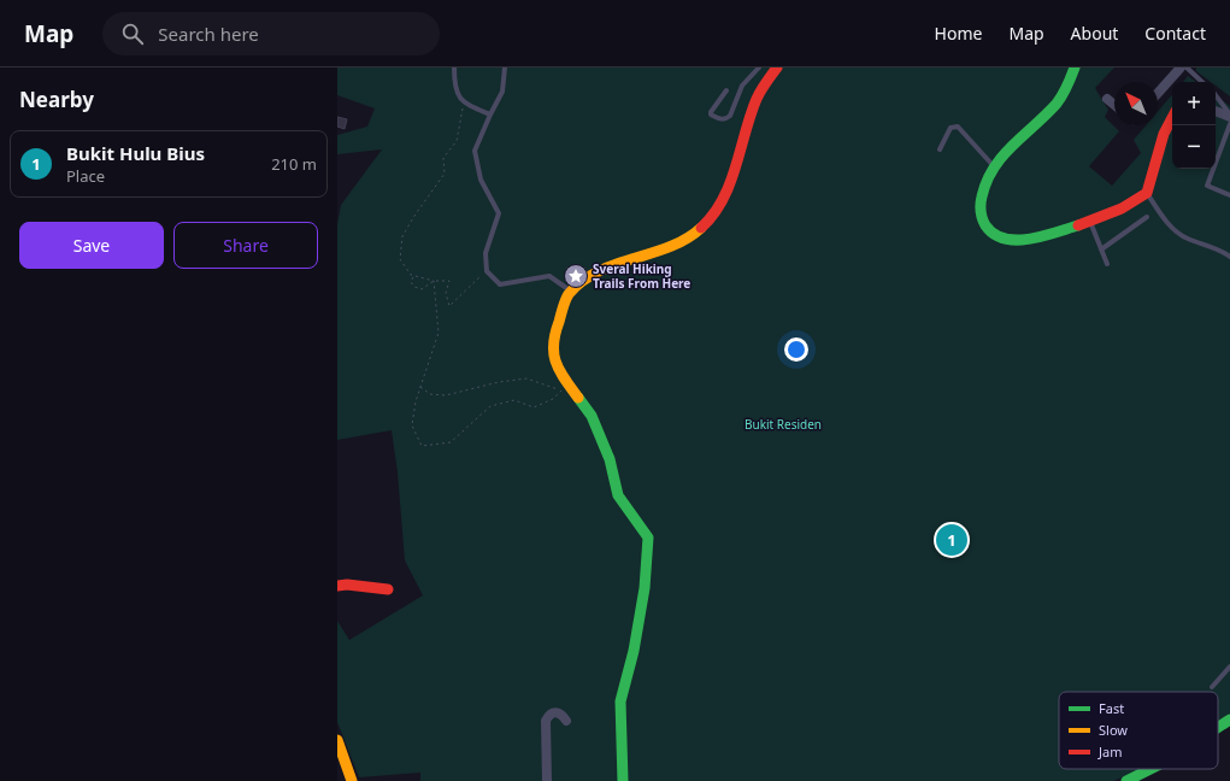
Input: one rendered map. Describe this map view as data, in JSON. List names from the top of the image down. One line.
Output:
{"parks":["Bukit Residen"],"places":{"place":["Sveral Hiking Trails From Here"]},"legend":["Fast","Slow","Jam"],"north":"top left","page":{"header":"Map","search":"Search here","nav":["Home","Map","About","Contact"],"heading":"Nearby","map_buttons":["+","−"],"list":[{"mark":"1","name":"Bukit Hulu Bius","note":"Place","value":"210 m"}],"buttons":["Save","Share"],"pins":"1"}}
